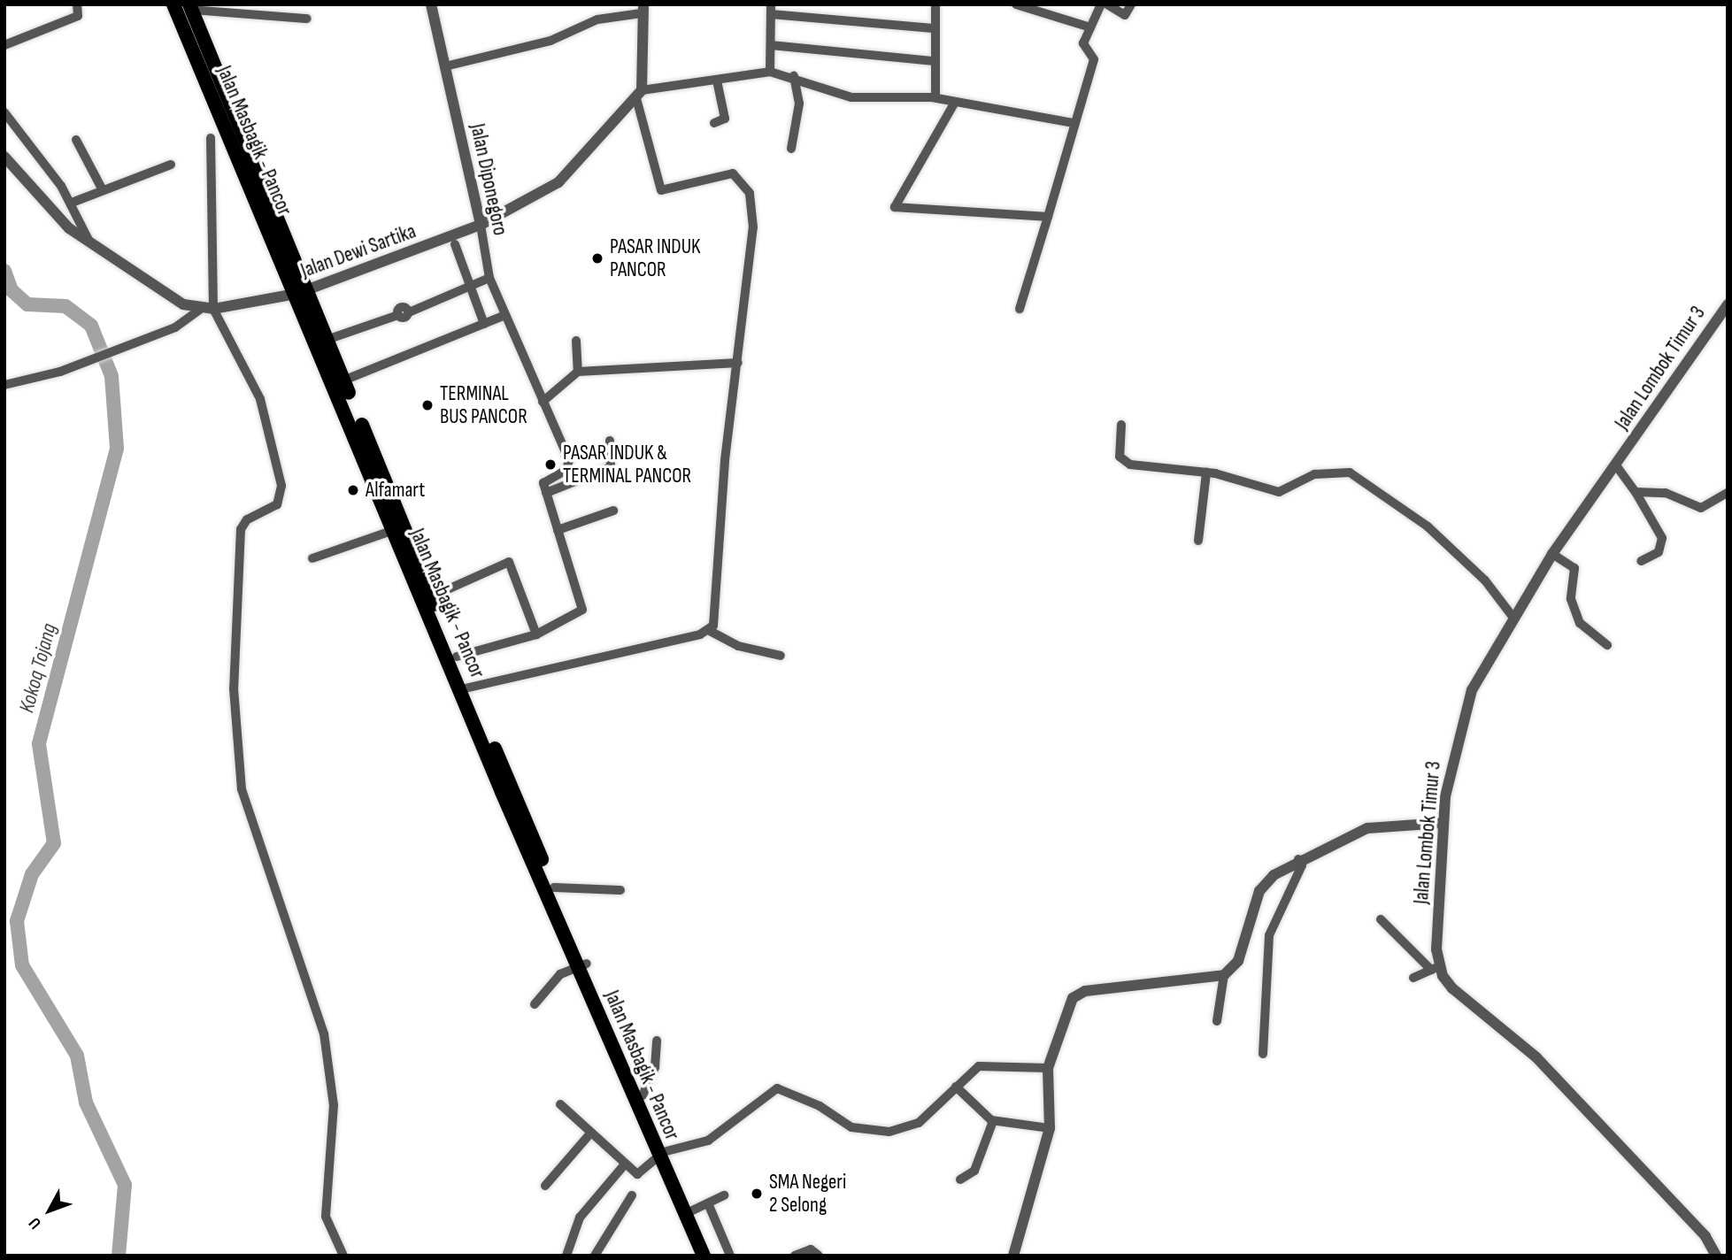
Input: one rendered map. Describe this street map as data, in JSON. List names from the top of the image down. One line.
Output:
{"streets":{"main road":["Jalan Masbagik - Pancor"],"street":["Jalan Diponegoro","Jalan Dewi Sartika","Jalan Lombok Timur 3"]},"crossings":[["Jalan Masbagik - Pancor","Jalan Dewi Sartika"],["Jalan Diponegoro","Jalan Dewi Sartika"]],"water":["Kokoq Tojang"],"places":["PASAR INDUK PANCOR","TERMINAL BUS PANCOR","PASAR INDUK & TERMINAL PANCOR","Alfamart","SMA Negeri 2 Selong"],"north":"bottom left"}
